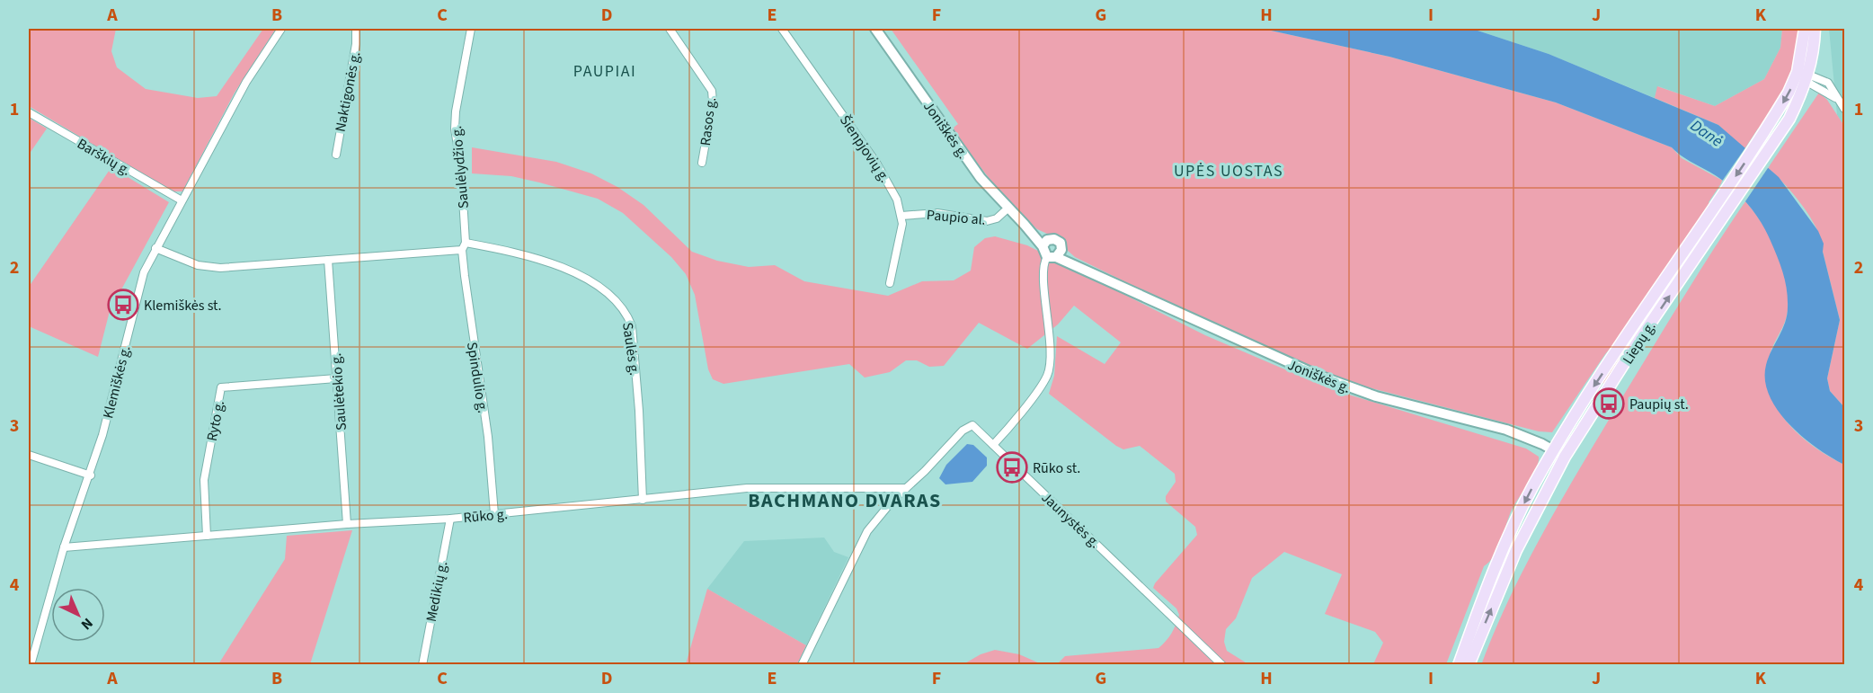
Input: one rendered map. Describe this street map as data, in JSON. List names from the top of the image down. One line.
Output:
{"streets":{"main road":["Joniškės g.","Liepų g."],"street":["Naktigonės g.","Rasos g.","Šienpjovių g.","Barškių g.","Saulėlydžio g.","Paupio al.","Saulės g.","Spindulio g.","Klemiškės g.","Saulėtekio g.","Ryto g.","Rūko g.","Jaunystės g.","Medikių g."]},"crossings":[["Joniškės g.","Paupio al."],["Joniškės g.","Liepų g."],["Šienpjovių g.","Paupio al."],["Barškių g.","Klemiškės g."],["Saulėlydžio g.","Saulės g."],["Saulės g.","Rūko g."],["Spindulio g.","Rūko g."],["Klemiškės g.","Rūko g."],["Saulėtekio g.","Ryto g."],["Saulėtekio g.","Rūko g."],["Ryto g.","Rūko g."],["Rūko g.","Jaunystės g."],["Rūko g.","Medikių g."]],"districts":["PAUPIAI","UPĖS UOSTAS","BACHMANO DVARAS"],"water":["Danė"],"places":{"bus stop":["Klemiškės st.","Paupių st.","Rūko st."]},"north":"bottom right","grid":{"columns":["A","B","C","D","E","F","G","H","I","J","K"],"rows":["1","2","3","4"]}}
